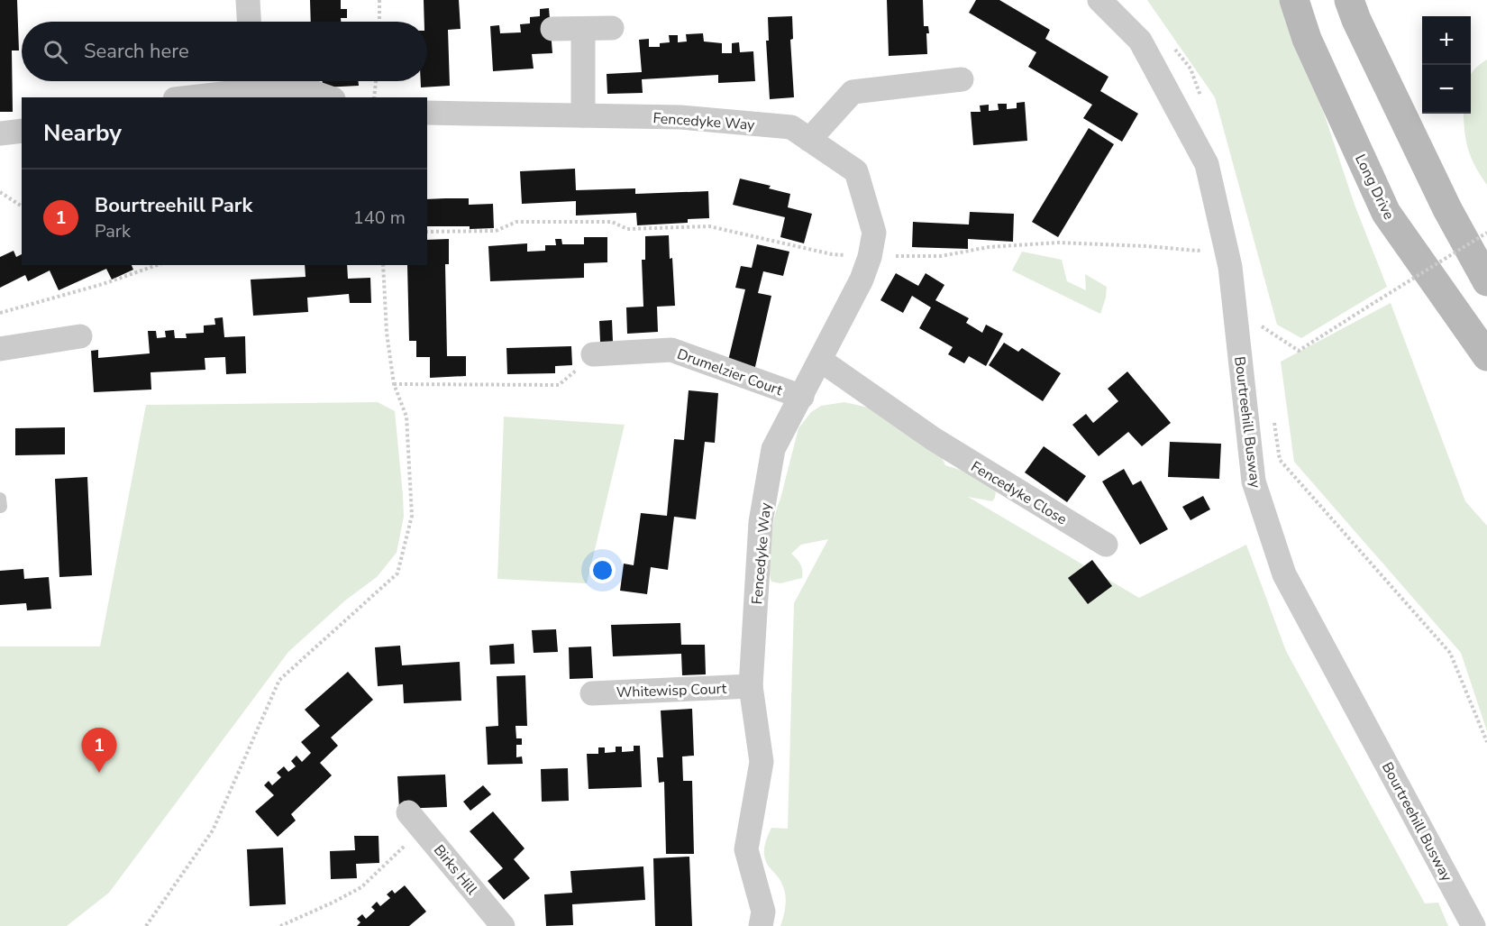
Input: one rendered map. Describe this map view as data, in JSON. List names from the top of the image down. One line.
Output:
{"streets":{"main road":["Long Drive"],"street":["Fencedyke Way","Drumelzier Court","Bourtreehill Busway","Fencedyke Close","Whitewisp Court","Birks Hill"]},"crossings":[["Fencedyke Way","Drumelzier Court"],["Fencedyke Way","Fencedyke Close"],["Fencedyke Way","Whitewisp Court"]],"page":{"map_buttons":["+","−"],"search":"Search here","heading":"Nearby","list":[{"mark":"1","name":"Bourtreehill Park","note":"Park","value":"140 m"}],"pins":"1"}}
